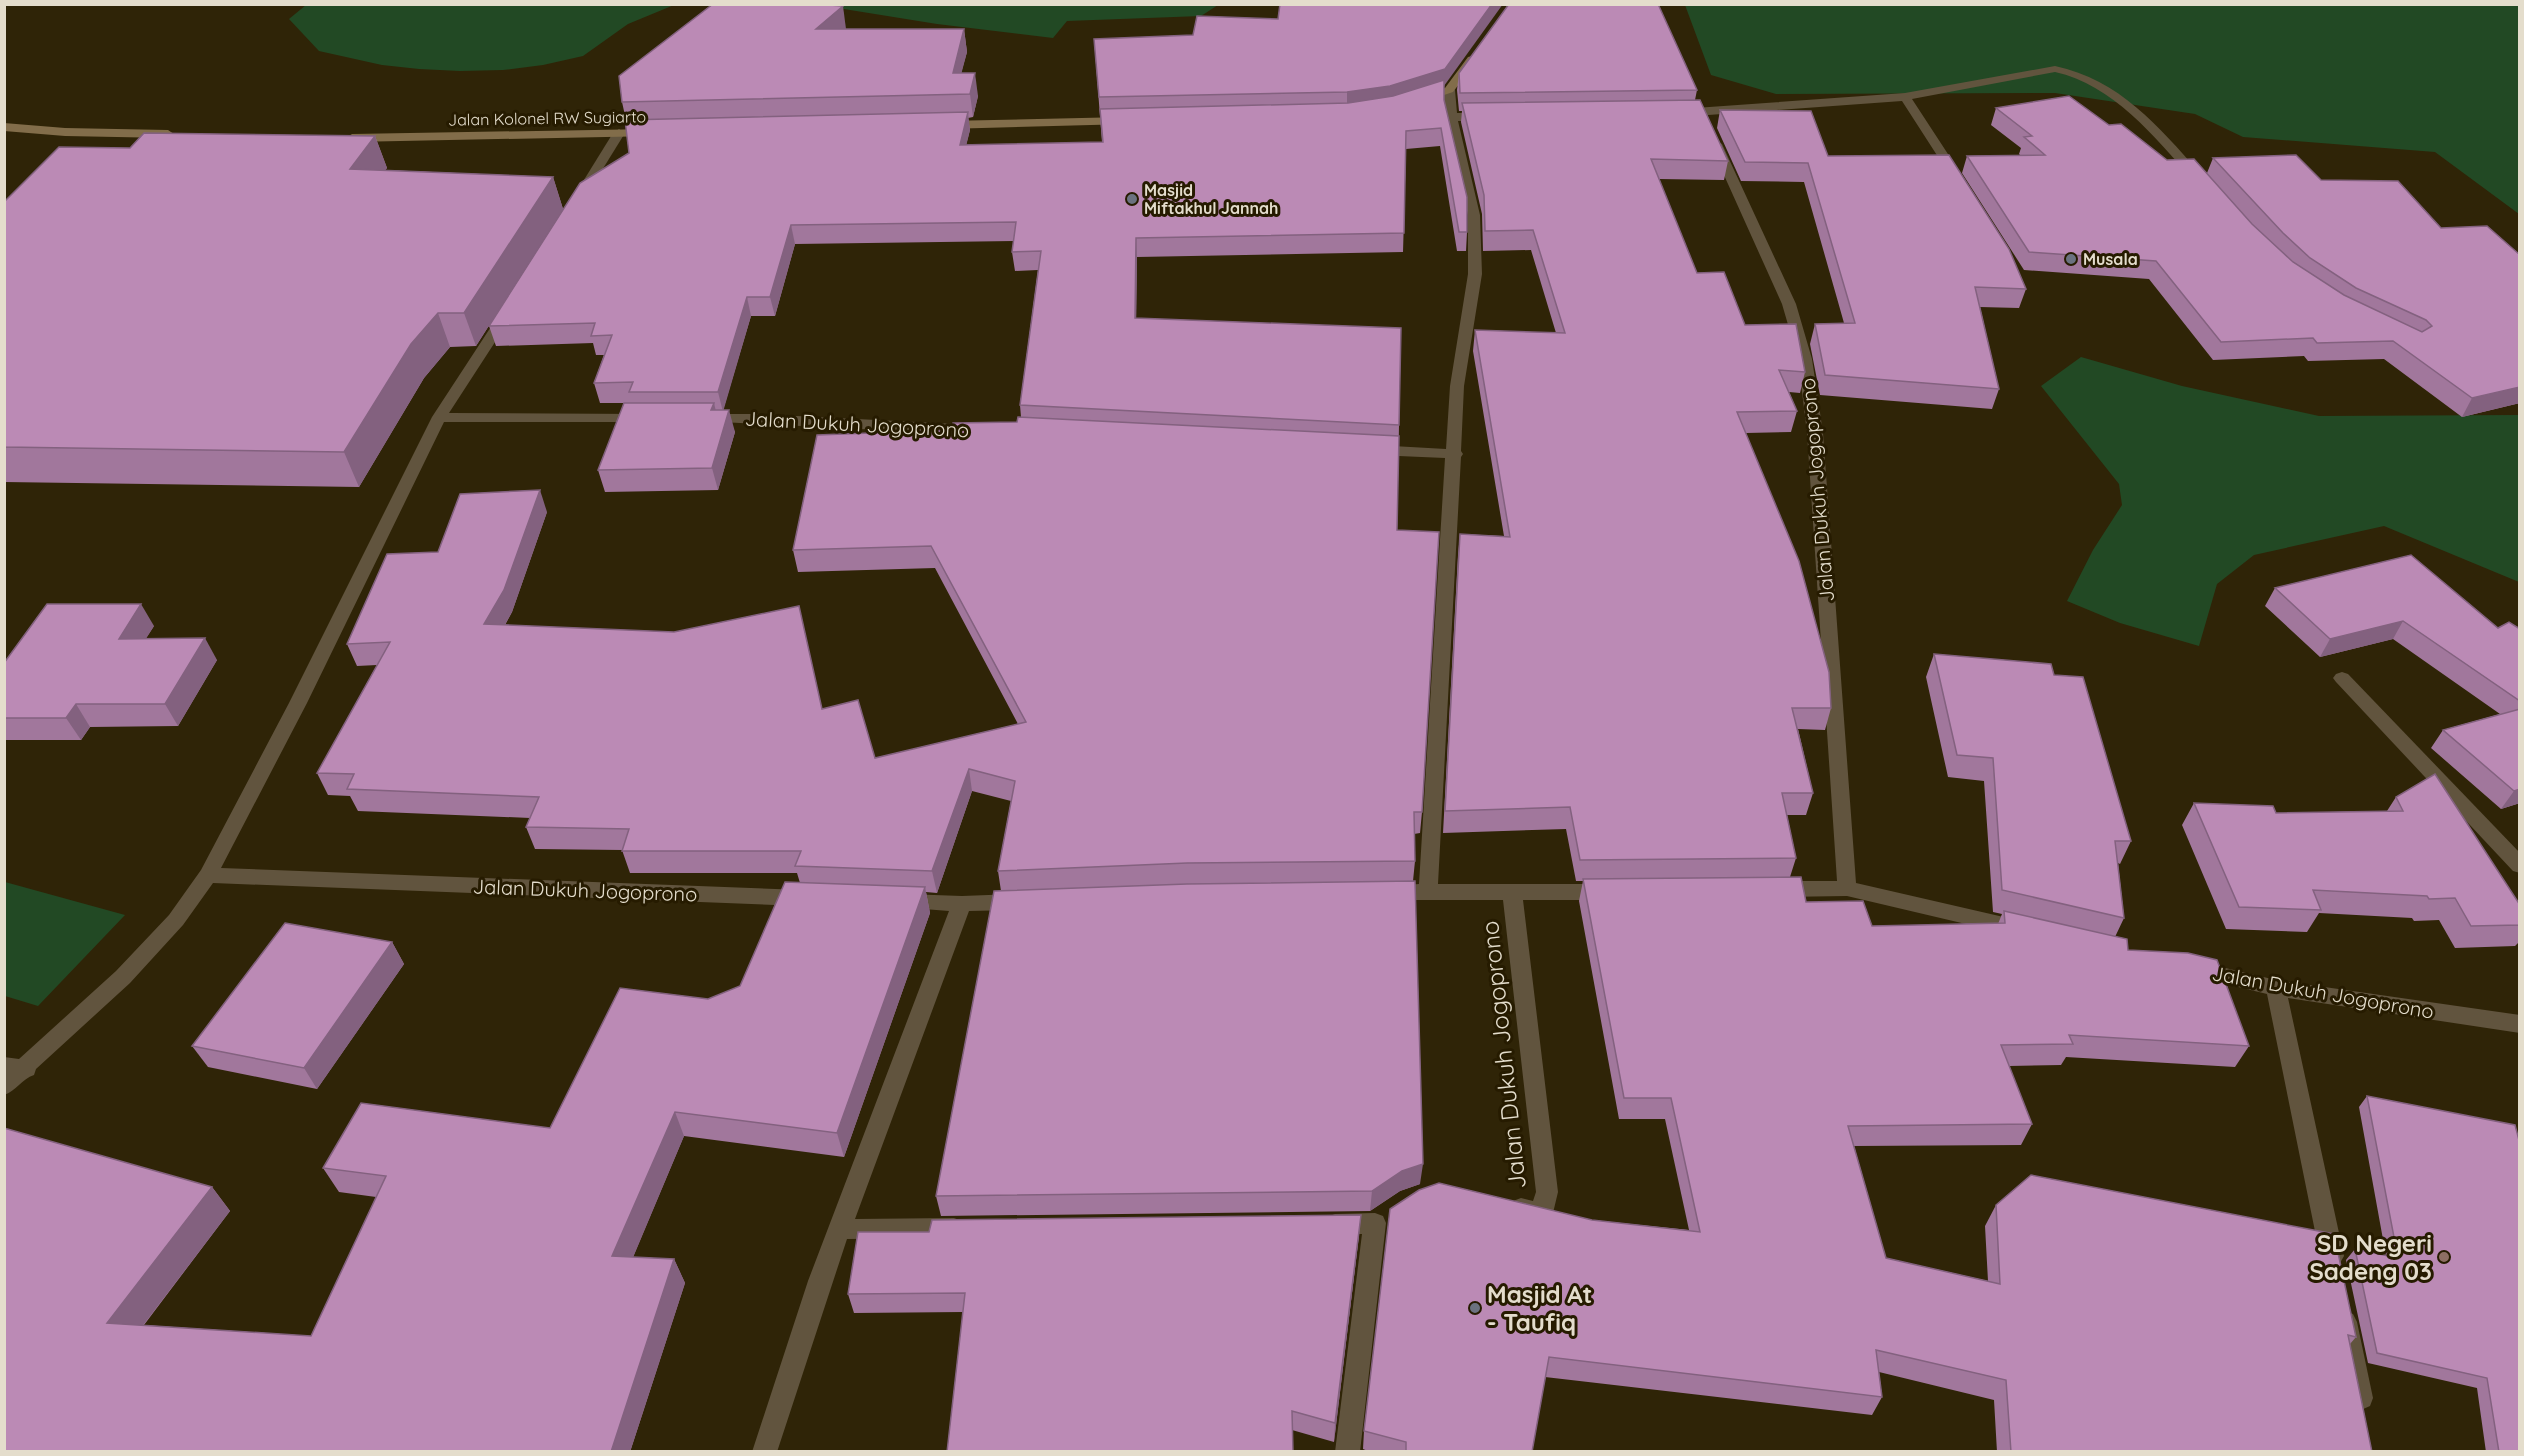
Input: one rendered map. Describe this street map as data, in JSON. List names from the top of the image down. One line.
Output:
{"streets":{"main road":["Jalan Kolonel RW Sugiarto"],"street":["Jalan Dukuh Jogoprono"]},"places":["Masjid Miftakhul Jannah","Musala","SD Negeri Sadeng 03","Masjid At - Taufiq"]}
